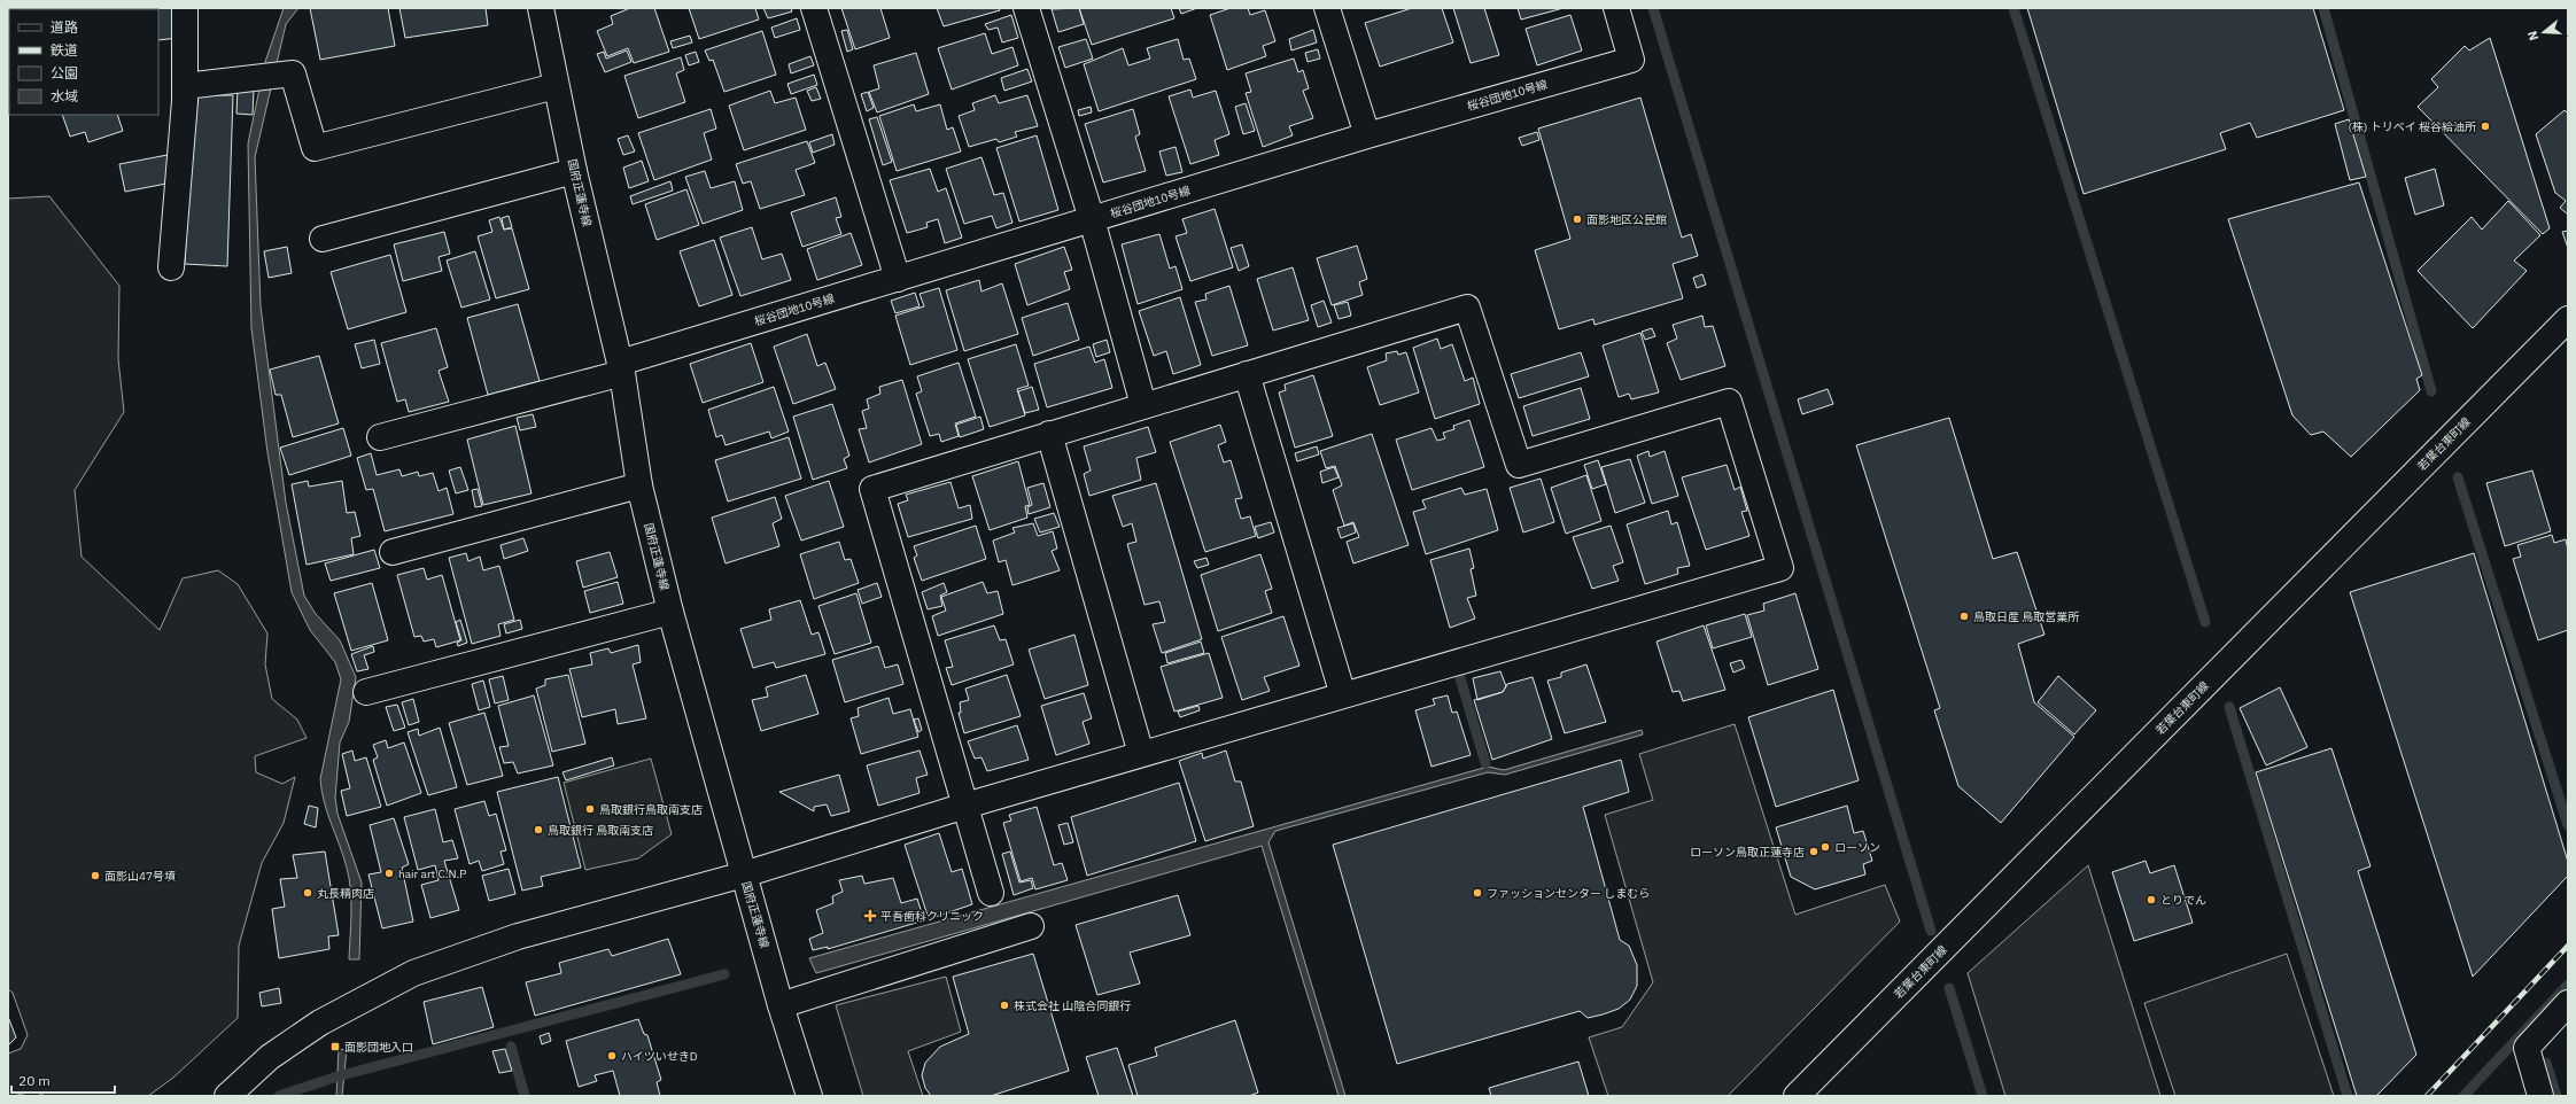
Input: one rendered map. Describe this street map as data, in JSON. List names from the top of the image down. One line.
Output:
{"streets":{"street":["桜谷団地10号線","国府正蓮寺線","若葉台東町線"]},"crossings":[["桜谷団地10号線","国府正蓮寺線"]],"places":{"other":["(株) トリベイ 桜谷給油所","面影地区公民館","鳥取日産 鳥取営業所","鳥取銀行鳥取南支店","鳥取銀行 鳥取南支店","ローソン","ローソン鳥取正蓮寺店","hair art C.N.P","面影山47号墳","丸長精肉店","ファッションセンター しまむら","とりでん","株式会社 山陰合同銀行","ハイツいせきD"],"health":["平吾歯科クリニック"],"transit":["面影団地入口"]},"legend":["道路","鉄道","公園","水域"],"scale_bar":"20 m","north":"left"}
